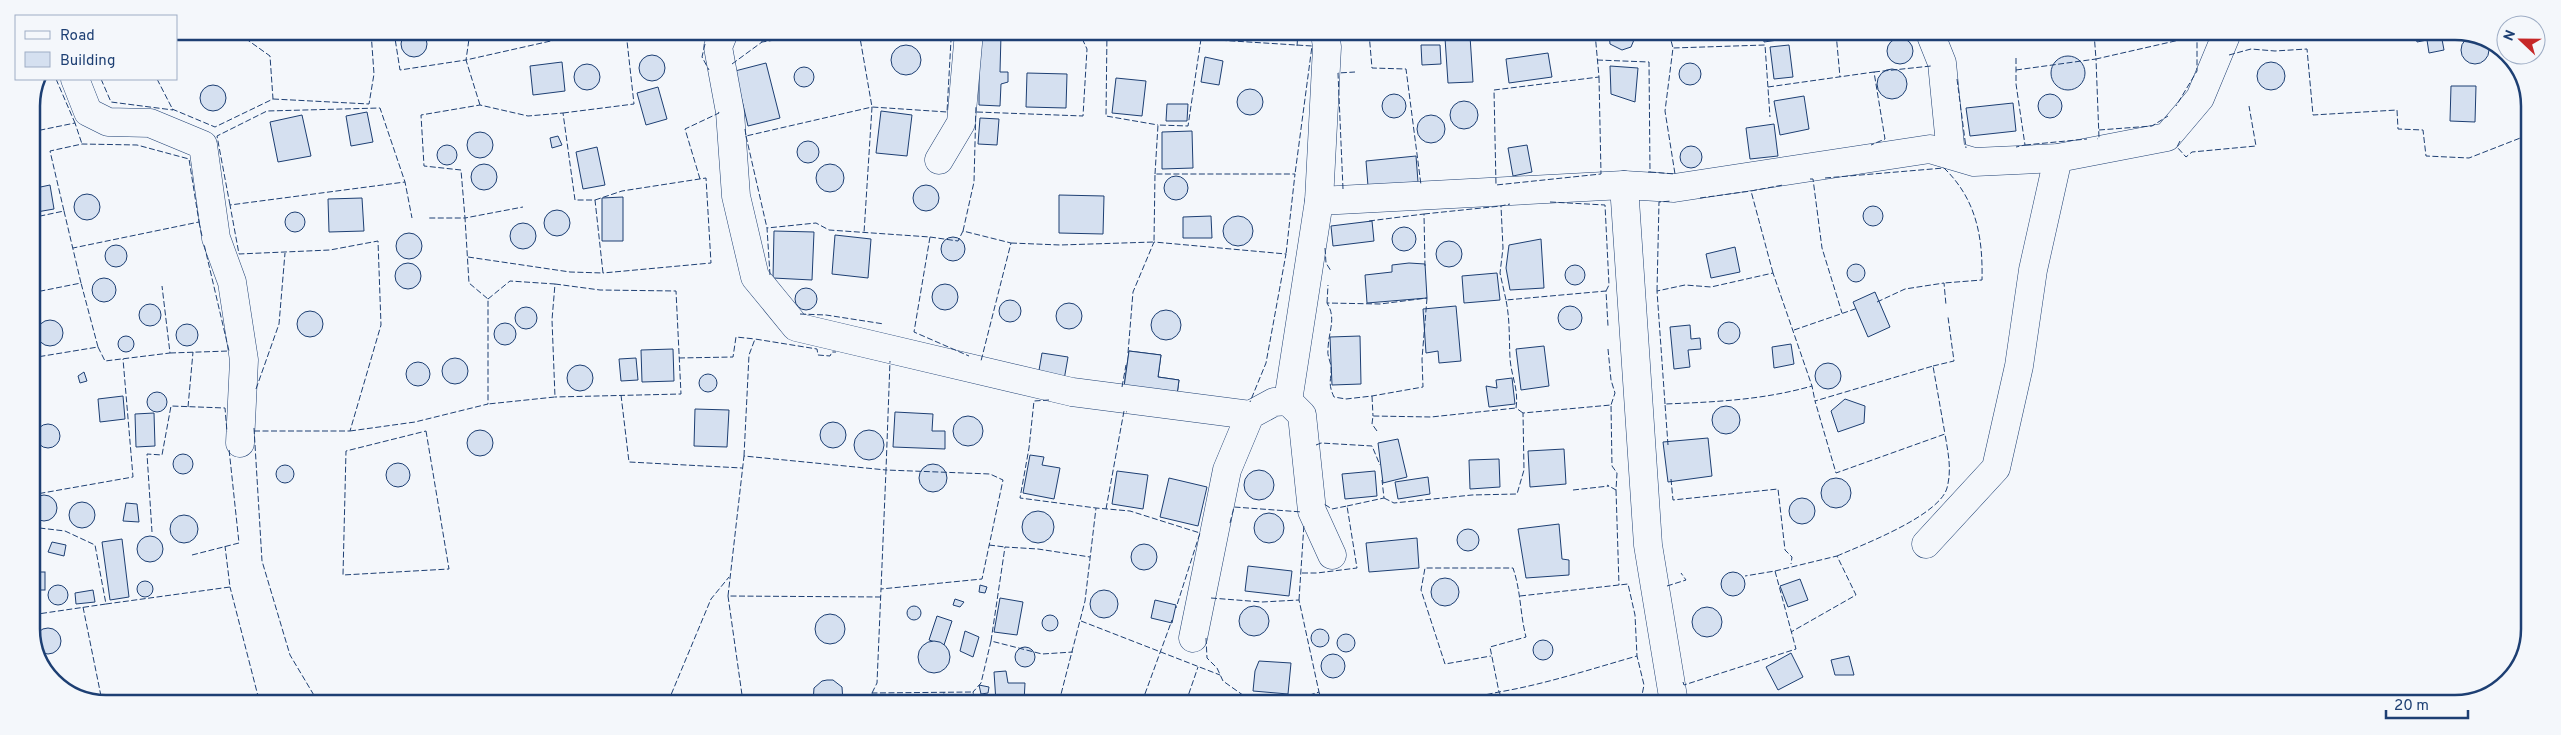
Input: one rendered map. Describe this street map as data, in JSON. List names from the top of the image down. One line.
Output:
{"legend":["Road","Building"],"scale_bar":"20 m","north":"left"}
